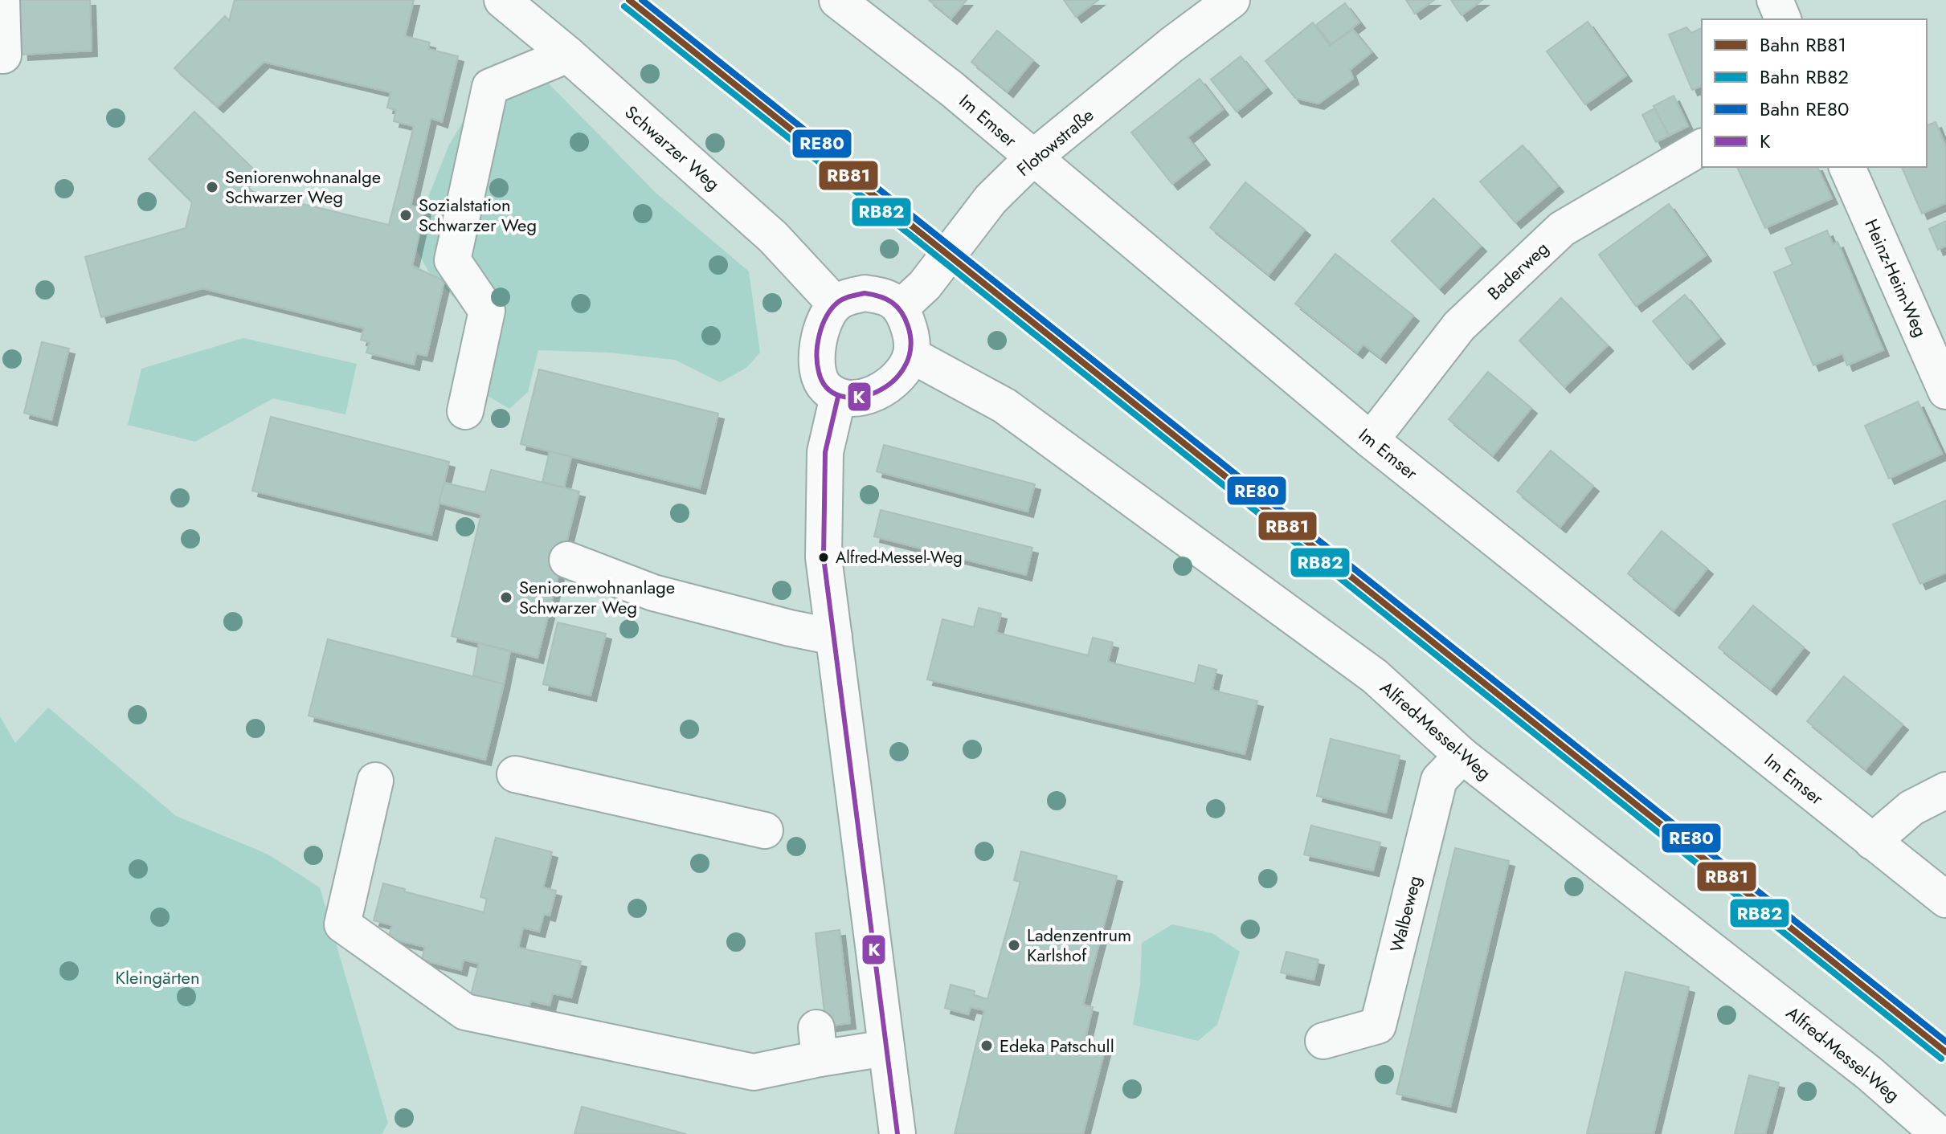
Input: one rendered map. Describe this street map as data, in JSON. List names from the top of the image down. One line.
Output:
{"streets":{"street":["Im Emser","Flotowstraße","Schwarzer Weg","Baderweg","Heinz-Heim-Weg","Alfred-Messel-Weg","Walbeweg"]},"crossings":[["Im Emser","Flotowstraße"],["Im Emser","Baderweg"],["Flotowstraße","Schwarzer Weg"],["Flotowstraße","Alfred-Messel-Weg"],["Schwarzer Weg","Alfred-Messel-Weg"],["Alfred-Messel-Weg","Walbeweg"]],"parks":["Kleingärten"],"places":["Seniorenwohnanalge Schwarzer Weg","Sozialstation Schwarzer Weg","Alfred-Messel-Weg","Seniorenwohnanlage Schwarzer Weg","Ladenzentrum Karlshof","Edeka Patschull"],"lines":["rail line RB81","rail line RE80","rail line RB82","transit line K"],"legend":["Bahn RB81","Bahn RB82","Bahn RE80","K"]}
